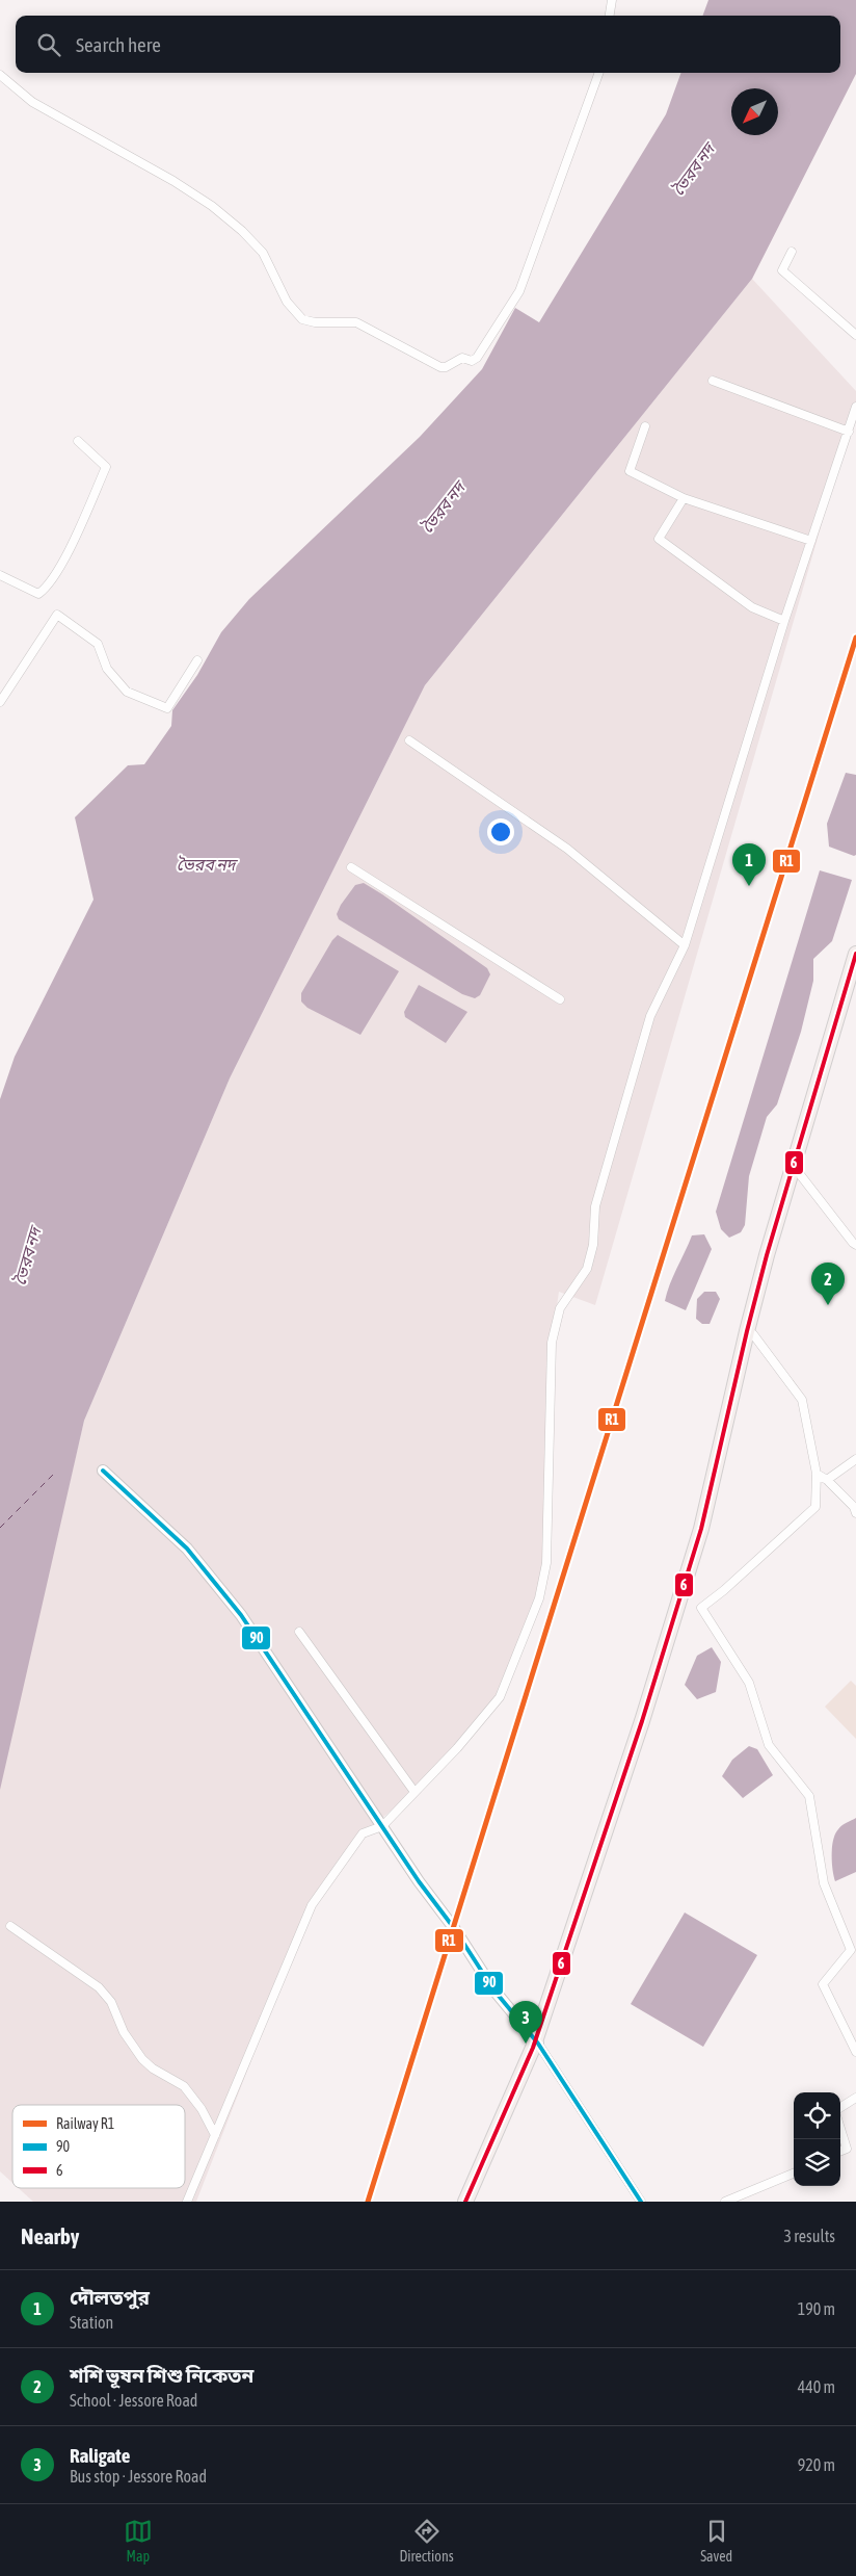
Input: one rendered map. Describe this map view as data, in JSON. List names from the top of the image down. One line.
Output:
{"water":["ভৈরব নদ"],"lines":["rail line R1","transit line 6","transit line 90"],"legend":["Railway R1","90","6"],"north":"bottom left","page":{"search":"Search here","pins":["1","2","3"],"heading":["Nearby","3 results"],"list":[{"mark":"1","name":"দৌলতপুর","note":"Station","value":"190 m"},{"mark":"2","name":"শশি ভূষন শিশু নিকেতন","note":"School · Jessore Road","value":"440 m"},{"mark":"3","name":"Raligate","note":"Bus stop · Jessore Road","value":"920 m"}],"nav":["Map","Directions","Saved"]}}
